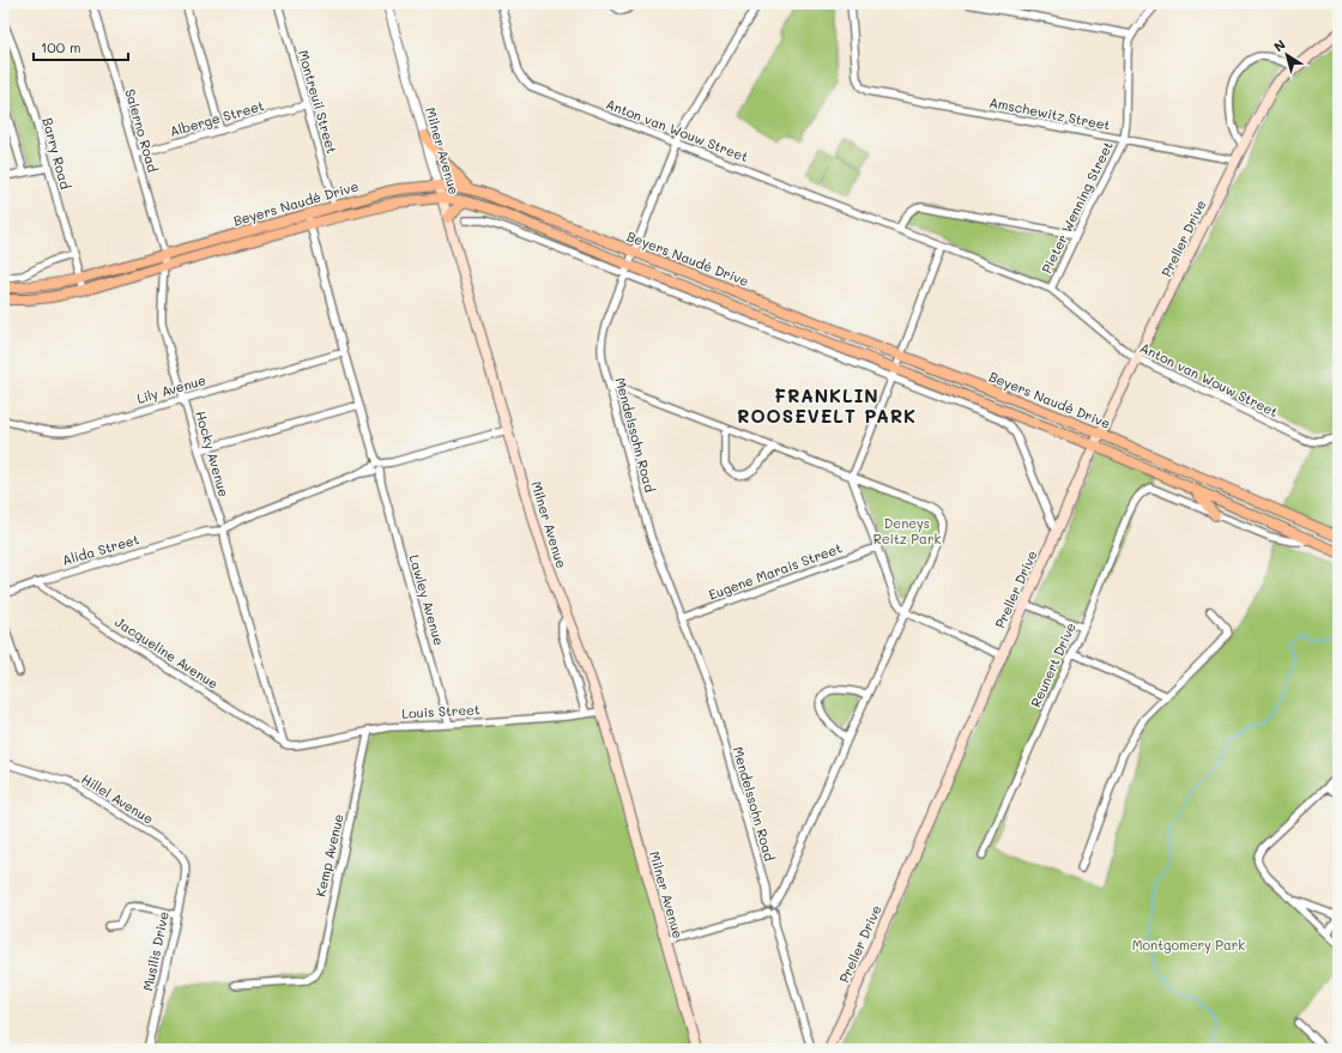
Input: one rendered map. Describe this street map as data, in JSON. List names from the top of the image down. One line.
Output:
{"streets":{"main road":["Milner Avenue","Beyers Naudé Drive","Preller Drive"],"street":["Montreuil Street","Amschewitz Street","Alberge Street","Salerno Road","Anton van Wouw Street","Barry Road","Pieter Wenning Street","Lily Avenue","Mendelssohn Road","Hocky Avenue","Alida Street","Eugene Marais Street","Lawley Avenue","Jacqueline Avenue","Reunert Drive","Louis Street","Hillel Avenue","Kemp Avenue","Musilis Drive"]},"crossings":[["Montreuil Street","Alberge Street"],["Montreuil Street","Beyers Naudé Drive"],["Amschewitz Street","Pieter Wenning Street"],["Amschewitz Street","Preller Drive"],["Alberge Street","Salerno Road"],["Salerno Road","Beyers Naudé Drive"],["Salerno Road","Hocky Avenue"],["Anton van Wouw Street","Pieter Wenning Street"],["Anton van Wouw Street","Preller Drive"],["Anton van Wouw Street","Mendelssohn Road"],["Milner Avenue","Beyers Naudé Drive"],["Milner Avenue","Alida Street"],["Milner Avenue","Louis Street"],["Barry Road","Beyers Naudé Drive"],["Beyers Naudé Drive","Preller Drive"],["Beyers Naudé Drive","Mendelssohn Road"],["Beyers Naudé Drive","Hocky Avenue"],["Beyers Naudé Drive","Lawley Avenue"],["Beyers Naudé Drive","Reunert Drive"],["Lily Avenue","Hocky Avenue"],["Lily Avenue","Lawley Avenue"],["Mendelssohn Road","Eugene Marais Street"],["Hocky Avenue","Alida Street"],["Hocky Avenue","Jacqueline Avenue"],["Hocky Avenue","Louis Street"],["Alida Street","Lawley Avenue"],["Alida Street","Jacqueline Avenue"],["Lawley Avenue","Louis Street"],["Jacqueline Avenue","Louis Street"],["Louis Street","Kemp Avenue"],["Hillel Avenue","Musilis Drive"]],"districts":["FRANKLIN ROOSEVELT PARK"],"parks":["Deneys Reitz Park","Montgomery Park"],"scale_bar":"100 m","north":"top left"}
